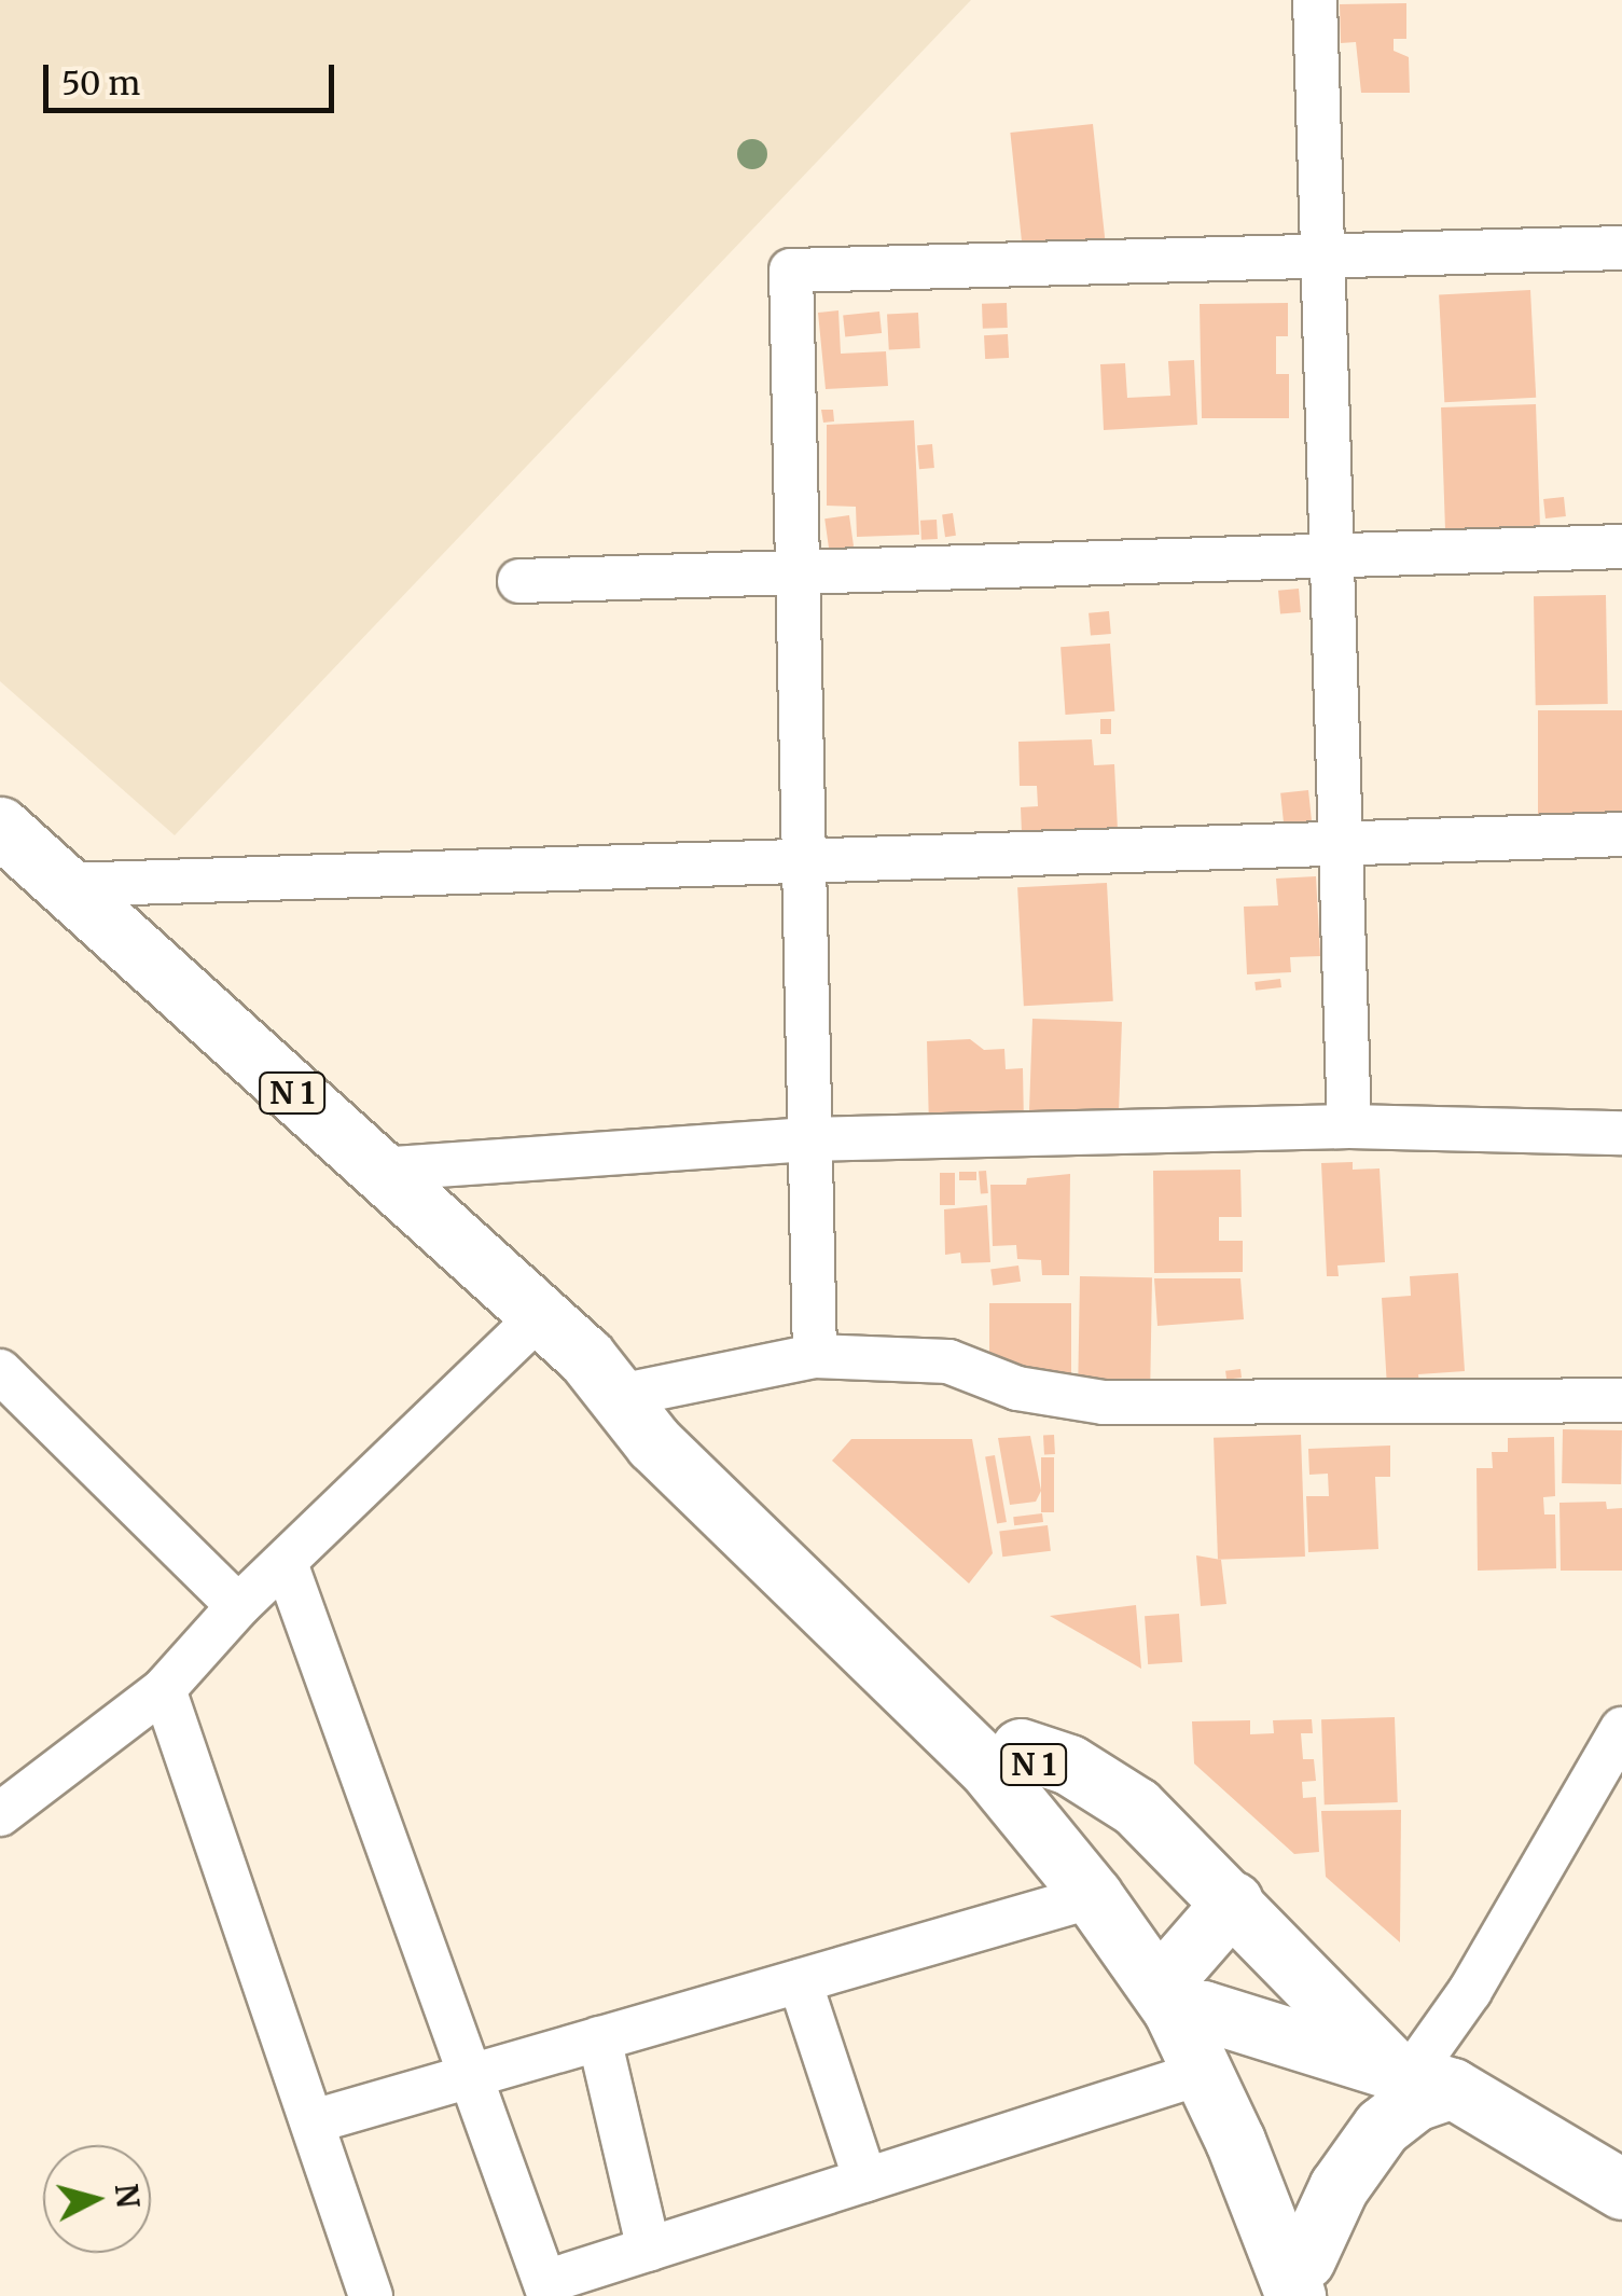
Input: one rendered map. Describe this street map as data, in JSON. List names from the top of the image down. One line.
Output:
{"streets":{"main road":["N 1"]},"scale_bar":"50 m","north":"right"}
